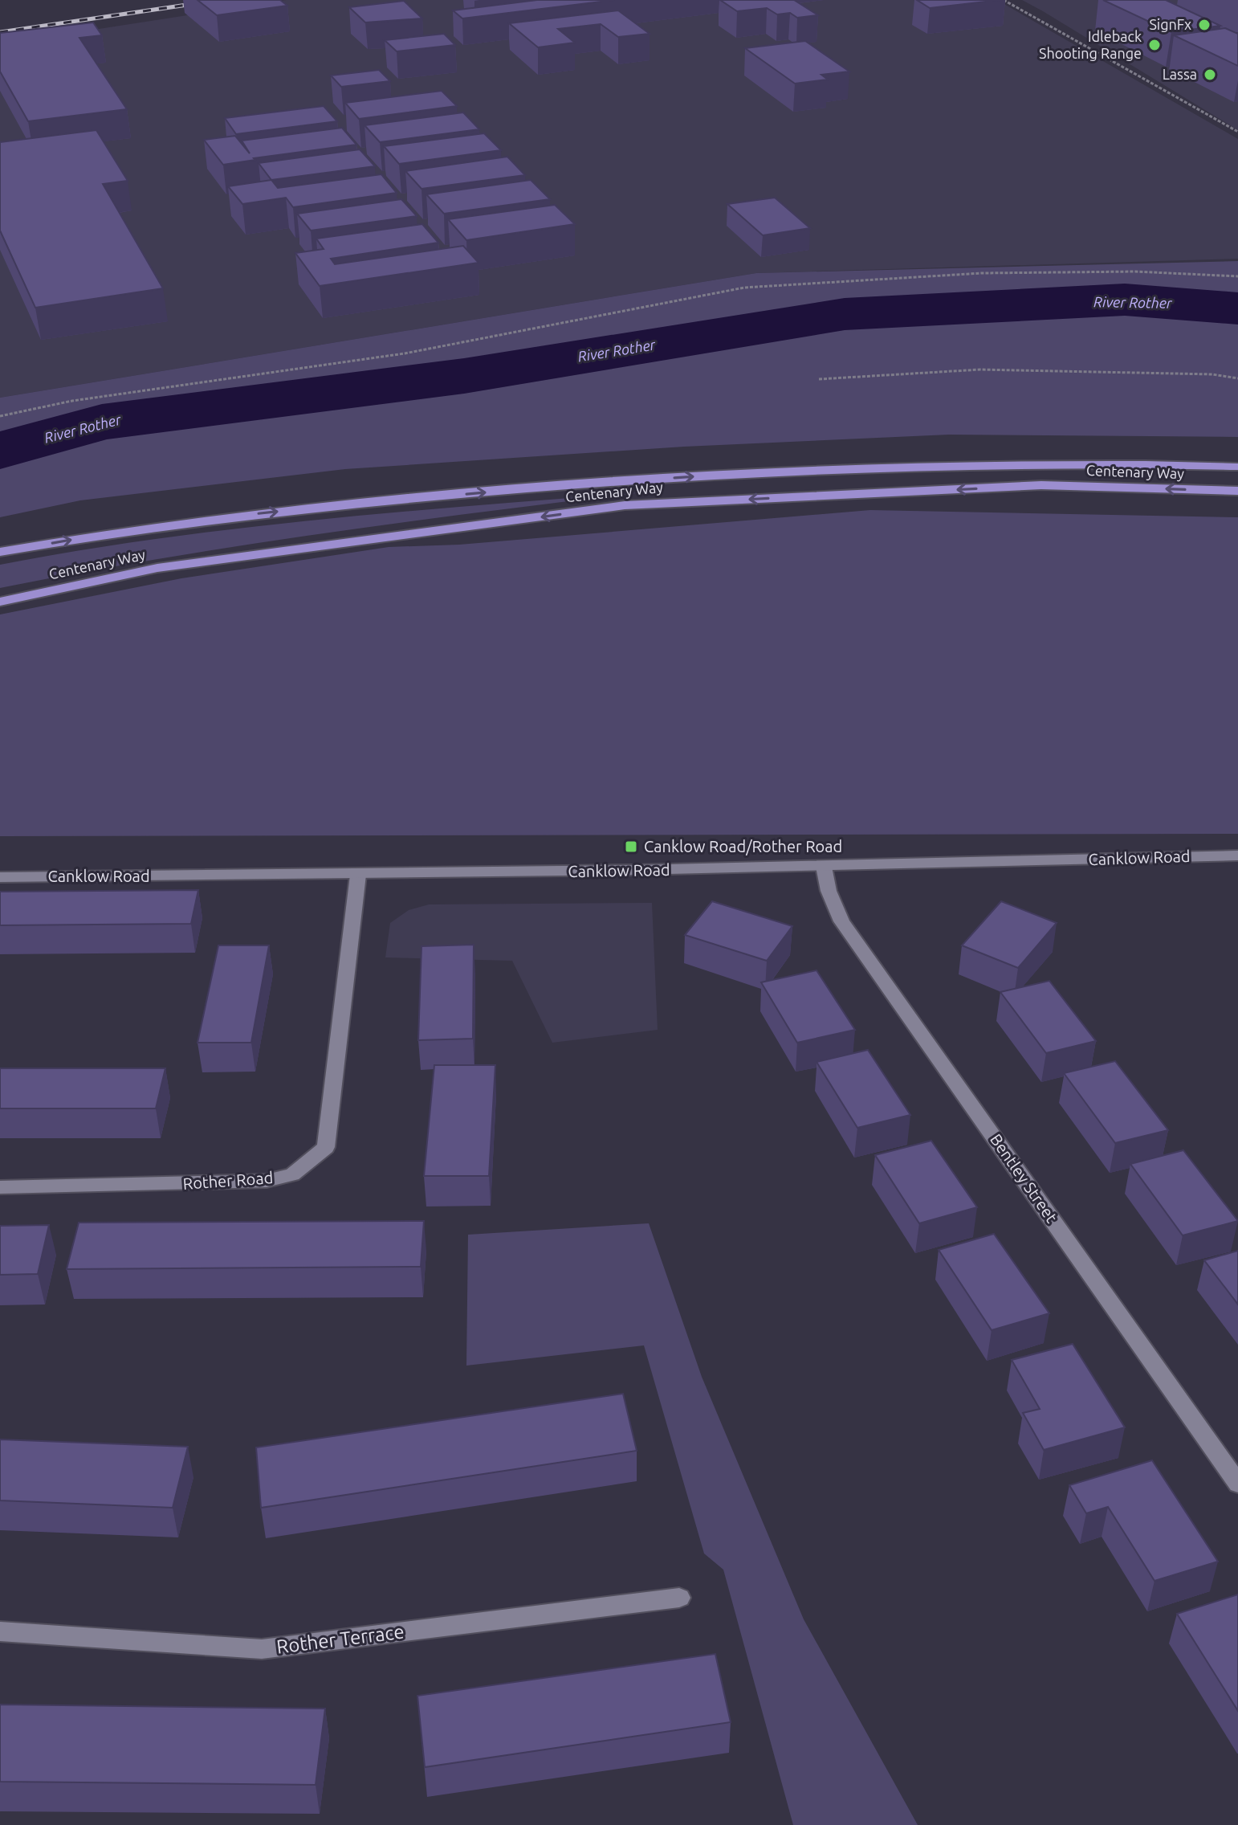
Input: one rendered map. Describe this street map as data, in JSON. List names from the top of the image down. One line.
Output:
{"streets":{"main road":["Centenary Way"],"street":["Canklow Road","Bentley Street","Rother Road","Rother Terrace"]},"crossings":[["Canklow Road","Bentley Street"],["Canklow Road","Rother Road"]],"water":["River Rother"],"places":{"other":["SignFx","Idleback Shooting Range","Lassa"],"transit":["Canklow Road/Rother Road"]}}
